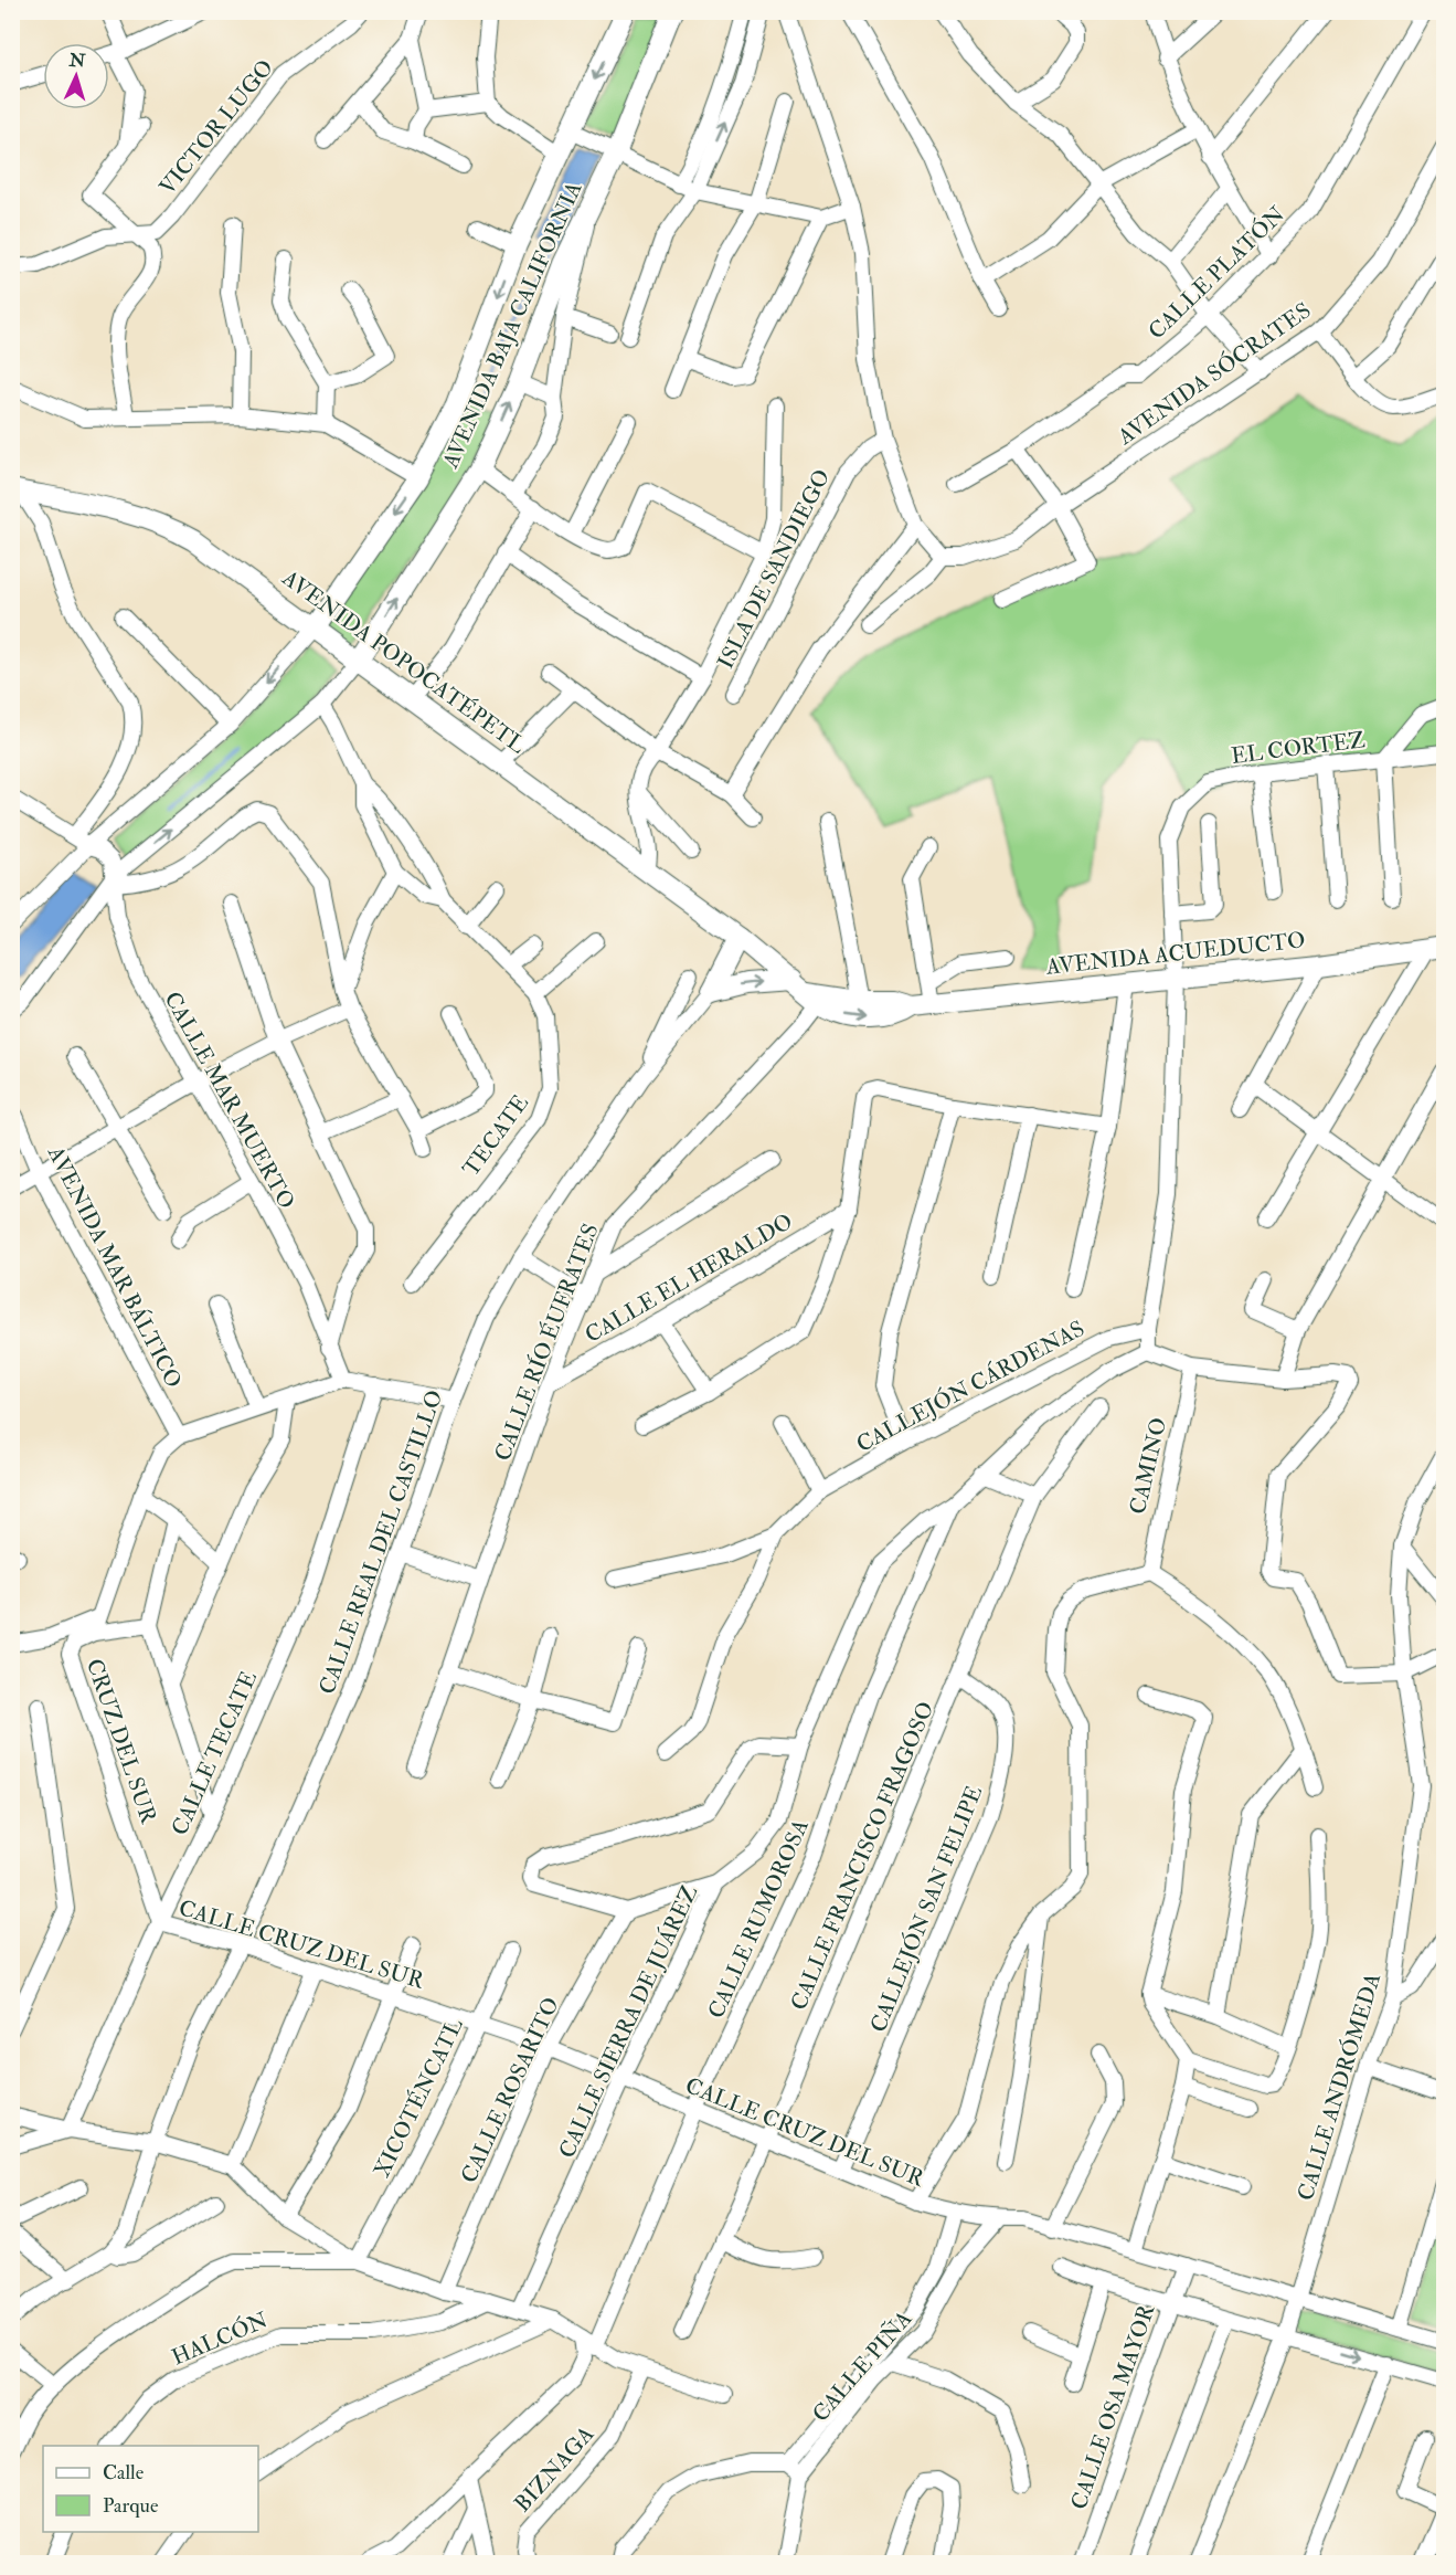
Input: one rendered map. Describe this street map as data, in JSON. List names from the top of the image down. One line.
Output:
{"streets":{"main road":["AVENIDA BAJA CALIFORNIA","AVENIDA POPOCATÉPETL","AVENIDA ACUEDUCTO"],"street":["VICTOR LUGO","CALLE PLATÓN","AVENIDA SÓCRATES","ISLA DE SANDIEGO","EL CORTEZ","CALLE MAR MUERTO","TECATE","AVENIDA MAR BÁLTICO","CALLE EL HERALDO","CALLE RÍO ÉUFRATES","CALLEJÓN CÁRDENAS","CAMINO","CALLE REAL DEL CASTILLO","CRUZ DEL SUR","CALLE TECATE","CALLE FRANCISCO FRAGOSO","CALLEJÓN SAN FELIPE","CALLE RUMOROSA","CALLE CRUZ DEL SUR","CALLE SIERRA DE JUÁREZ","CALLE ANDRÓMEDA","CALLE ROSARITO","XICOTÉNCATL","HALCÓN","CALLE PIÑA","CALLE OSA MAYOR","BIZNAGA"]},"crossings":[["AVENIDA BAJA CALIFORNIA","AVENIDA POPOCATÉPETL"],["AVENIDA BAJA CALIFORNIA","CALLE MAR MUERTO"],["AVENIDA POPOCATÉPETL","AVENIDA ACUEDUCTO"],["EL CORTEZ","AVENIDA ACUEDUCTO"],["EL CORTEZ","CALLEJÓN CÁRDENAS"],["AVENIDA ACUEDUCTO","CALLE RÍO ÉUFRATES"],["CALLE EL HERALDO","CALLE RÍO ÉUFRATES"],["CALLE REAL DEL CASTILLO","CALLE CRUZ DEL SUR"],["CRUZ DEL SUR","CALLE TECATE"],["CRUZ DEL SUR","CALLE CRUZ DEL SUR"],["CALLE TECATE","CALLE CRUZ DEL SUR"],["CALLE FRANCISCO FRAGOSO","CALLEJÓN SAN FELIPE"],["CALLE FRANCISCO FRAGOSO","CALLE CRUZ DEL SUR"],["CALLEJÓN SAN FELIPE","CALLE CRUZ DEL SUR"],["CALLE RUMOROSA","CALLE CRUZ DEL SUR"],["CALLE RUMOROSA","CALLE SIERRA DE JUÁREZ"],["CALLE CRUZ DEL SUR","CALLE SIERRA DE JUÁREZ"],["CALLE CRUZ DEL SUR","CALLE ANDRÓMEDA"],["CALLE CRUZ DEL SUR","CALLE ROSARITO"],["CALLE CRUZ DEL SUR","XICOTÉNCATL"],["CALLE CRUZ DEL SUR","CALLE PIÑA"],["CALLE CRUZ DEL SUR","CALLE OSA MAYOR"]],"legend":["Calle","Parque"],"north":"top"}
